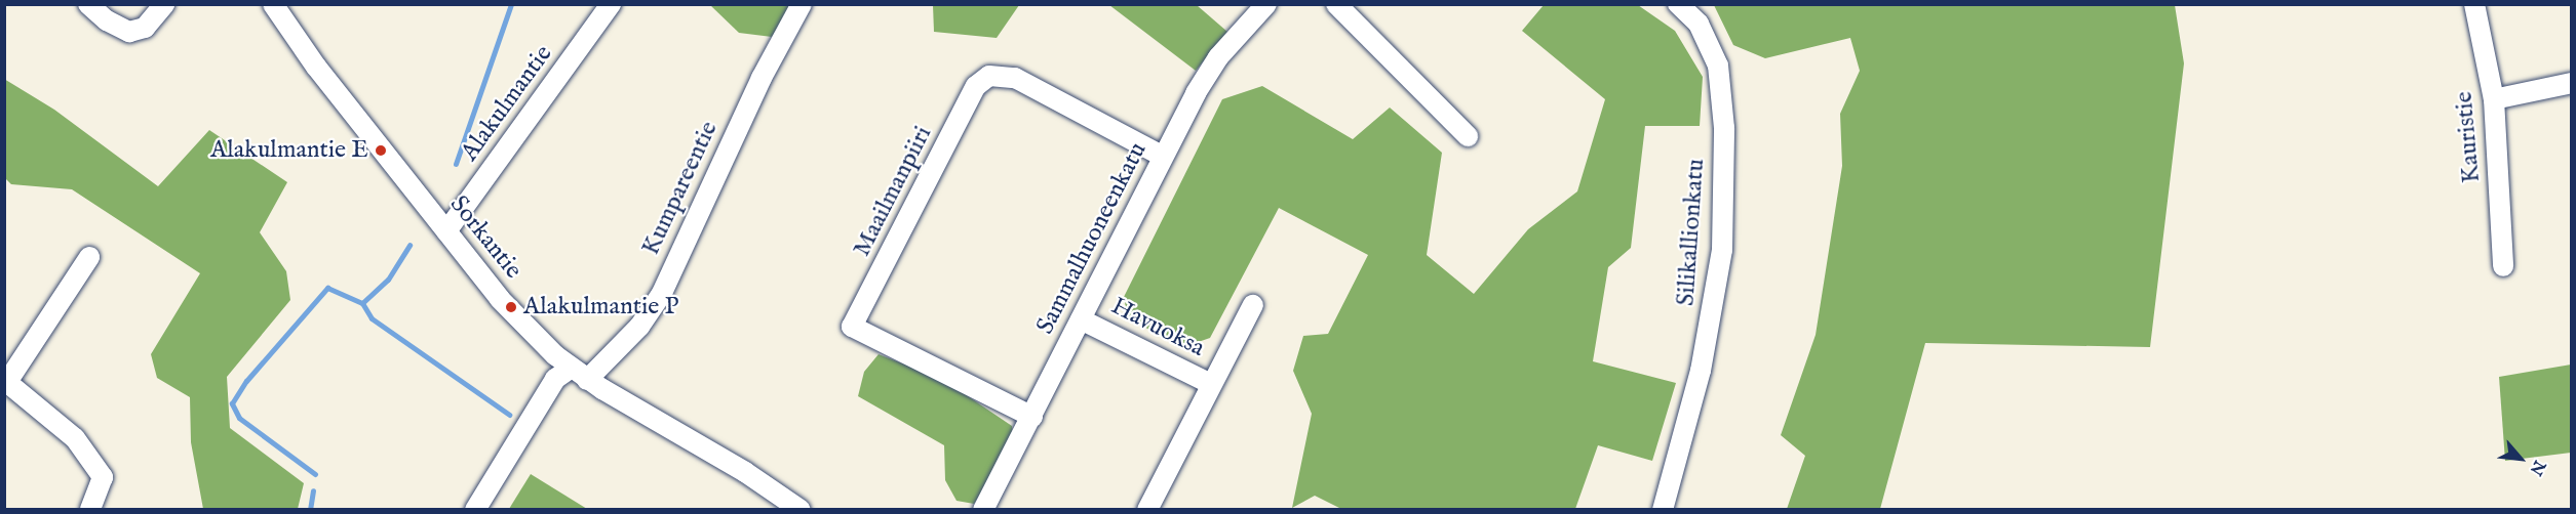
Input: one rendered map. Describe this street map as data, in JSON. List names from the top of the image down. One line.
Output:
{"streets":{"street":["Alakulmantie","Kauristie","Kumpareentie","Maailmanpiiri","Silikallionkatu","Sorkantie","Sammalhuoneenkatu","Havuoksa"]},"crossings":[["Alakulmantie","Sorkantie"],["Kumpareentie","Sorkantie"],["Maailmanpiiri","Sammalhuoneenkatu"],["Sammalhuoneenkatu","Havuoksa"]],"places":["Alakulmantie E","Alakulmantie P"],"north":"bottom right"}
